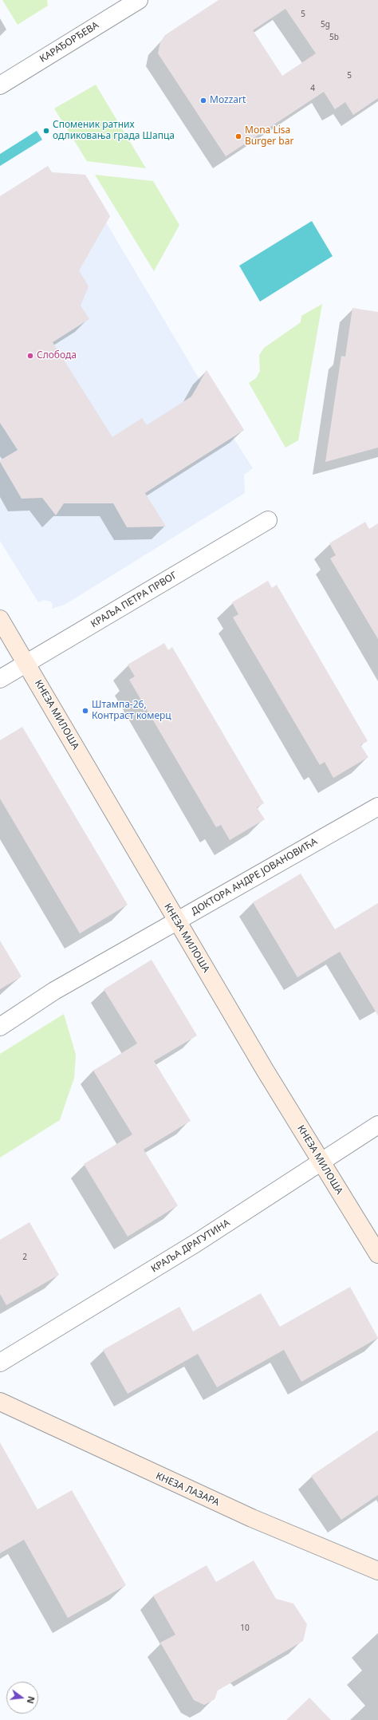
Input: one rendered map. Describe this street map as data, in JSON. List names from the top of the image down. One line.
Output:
{"streets":{"street":["КАРАЂОРЂЕВА","КРАЉА ПЕТРА ПРВОГ","КНЕЗА МИЛОША","ДОКТОРА АНДРЕ ЈОВАНОВИЋА","КРАЉА ДРАГУТИНА","КНЕЗА ЛАЗАРА"]},"crossings":[["КРАЉА ПЕТРА ПРВОГ","КНЕЗА МИЛОША"],["КНЕЗА МИЛОША","ДОКТОРА АНДРЕ ЈОВАНОВИЋА"],["КНЕЗА МИЛОША","КРАЉА ДРАГУТИНА"]],"places":["Mozzart","Споменик ратних одликовања града Шапца","Mona Lisa Burger bar","Слобода","Штампа-26, Контраст комерц"],"house_numbers":["5","5g","5b","5","4","2","10"],"north":"right"}
